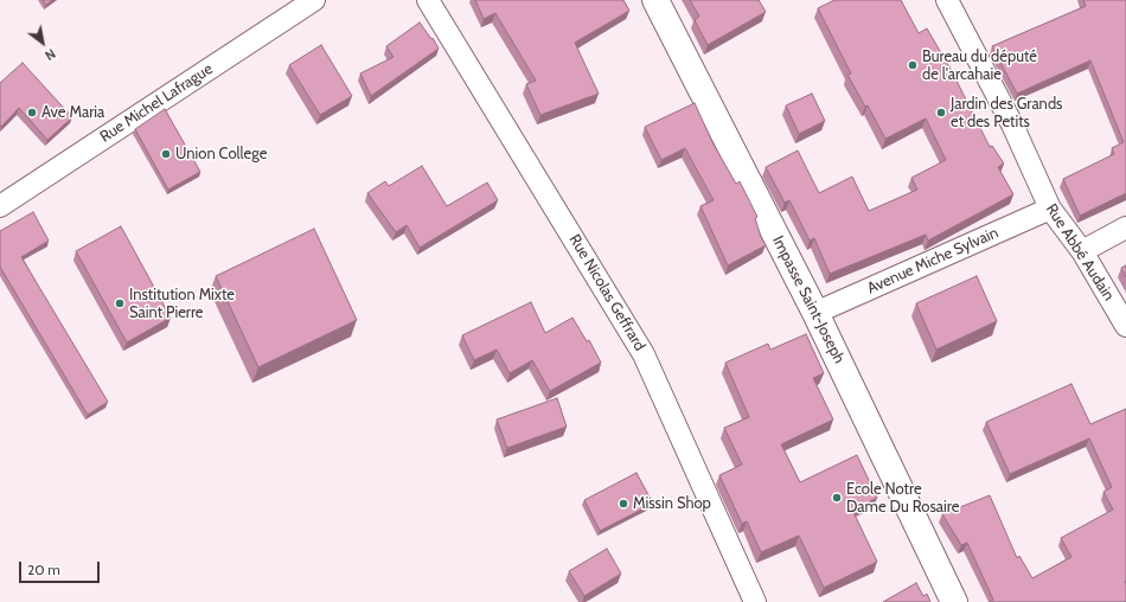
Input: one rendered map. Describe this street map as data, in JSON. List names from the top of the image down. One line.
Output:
{"streets":{"street":["Rue Michel Lafrague","Rue Abbé Audain","Avenue Miche Sylvain","Rue Nicolas Geffrard","Impasse Saint-Joseph"]},"crossings":[["Rue Abbé Audain","Avenue Miche Sylvain"],["Avenue Miche Sylvain","Impasse Saint-Joseph"]],"places":["Bureau du député de l'arcahaie","Ave Maria","Jardin des Grands et des Petits","Union College","Institution Mixte Saint Pierre","Ecole Notre Dame Du Rosaire","Missin Shop"],"scale_bar":"20 m","north":"bottom right"}
